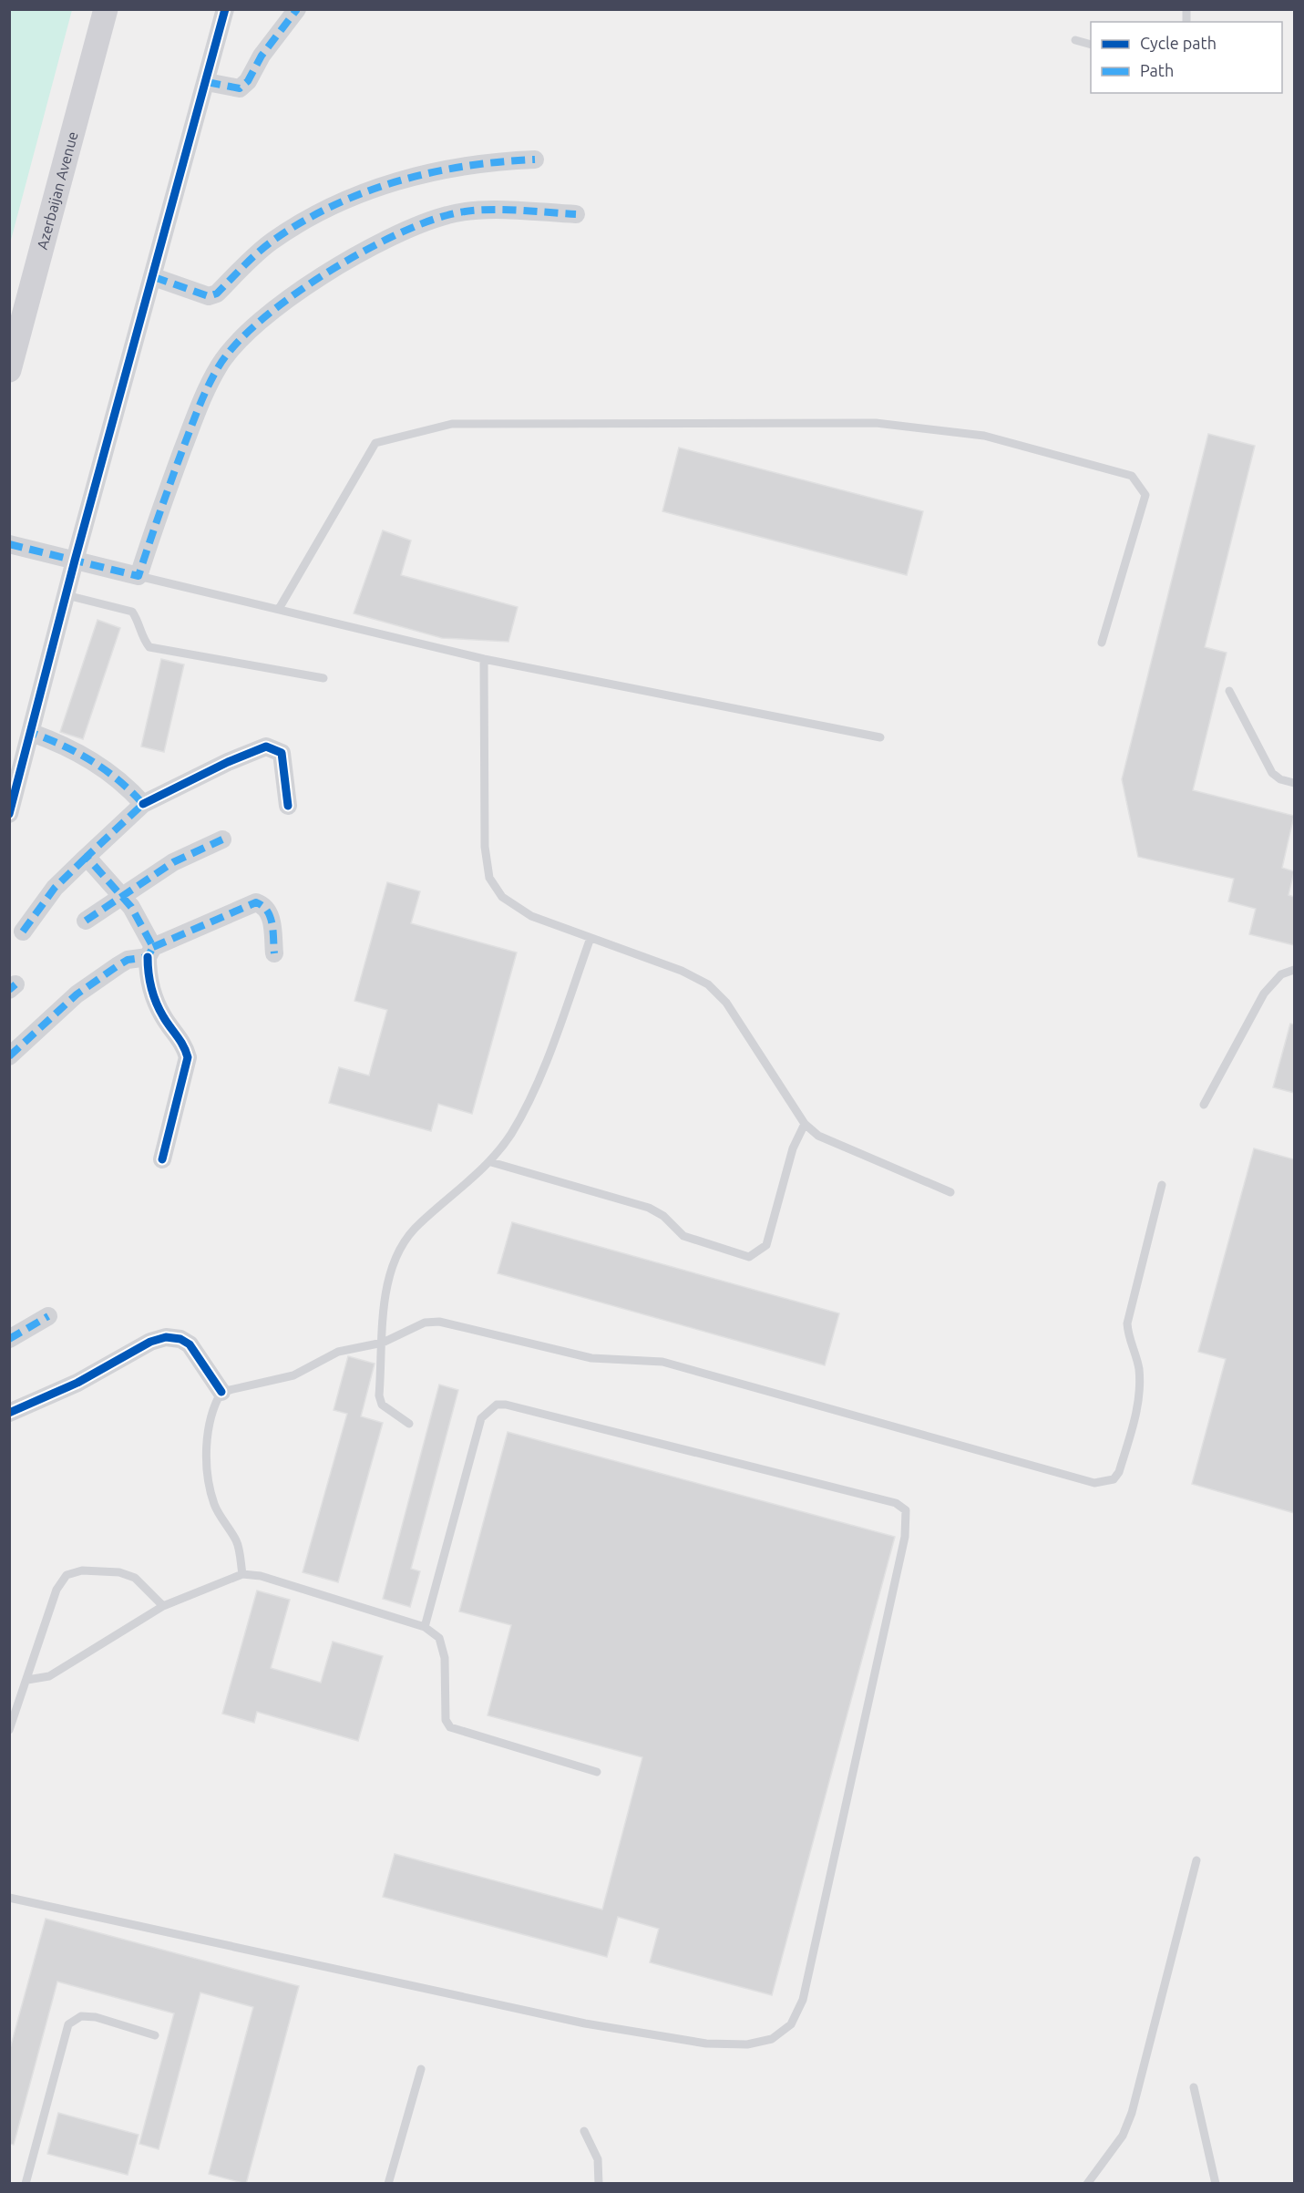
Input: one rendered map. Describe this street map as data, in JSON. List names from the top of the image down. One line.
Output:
{"streets":{"street":["Azerbaijan Avenue"]},"legend":["Cycle path","Path"]}
